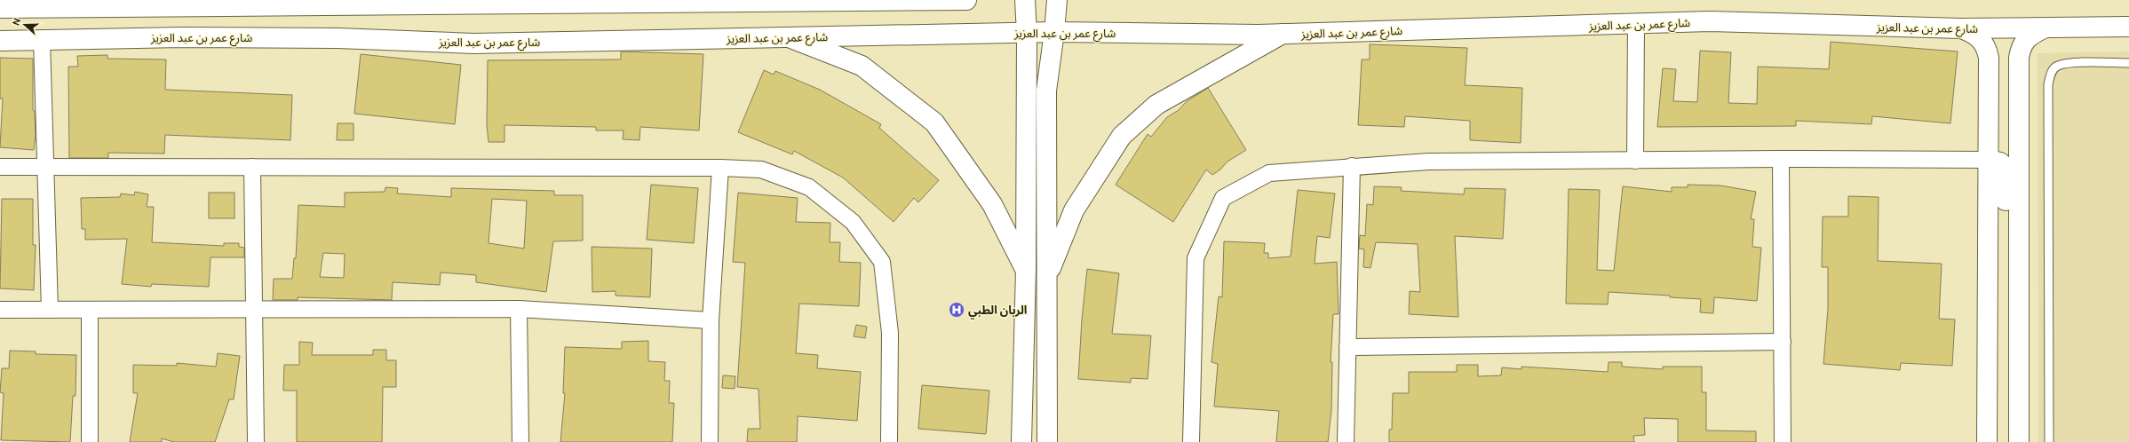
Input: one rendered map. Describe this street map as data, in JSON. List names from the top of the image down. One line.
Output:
{"streets":{"main road":["شارع عمر بن عبد العزيز"]},"places":{"hospital":["الربان الطبي"]},"north":"left"}
